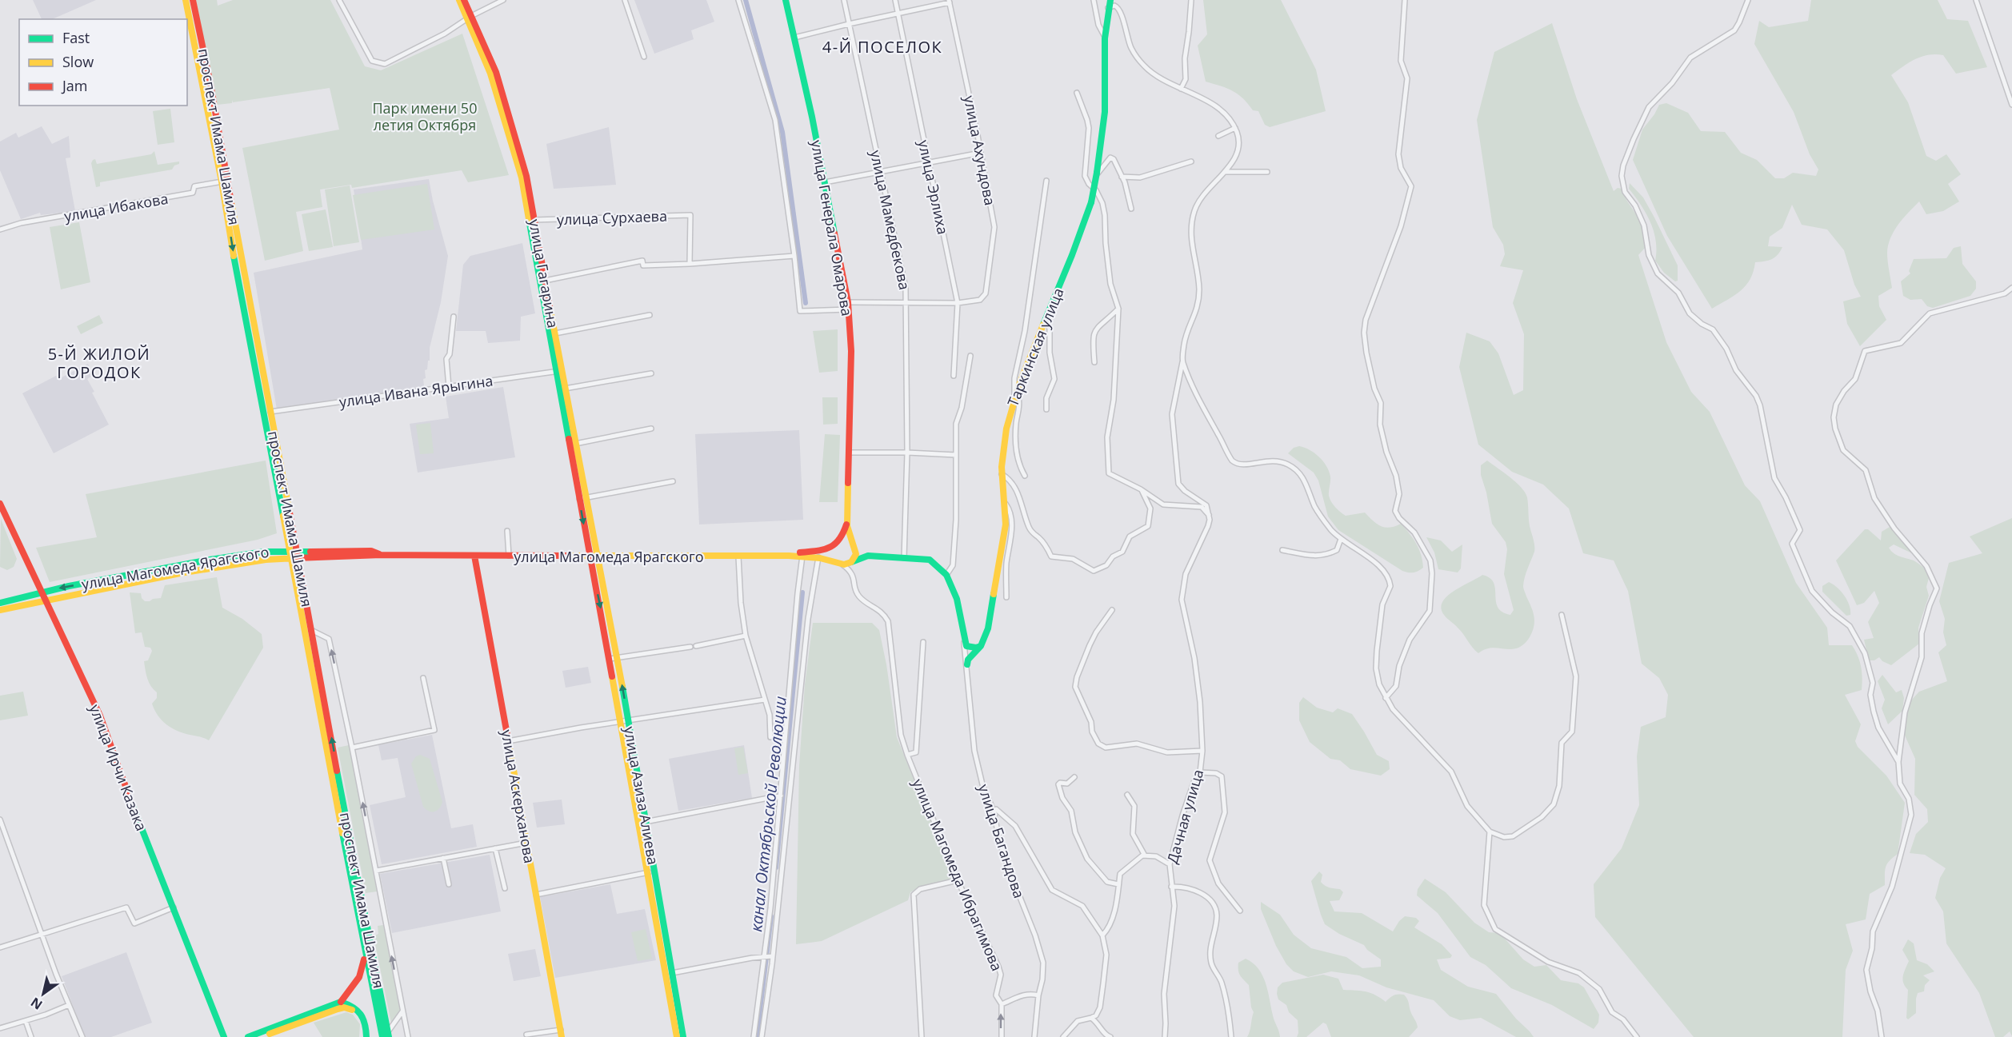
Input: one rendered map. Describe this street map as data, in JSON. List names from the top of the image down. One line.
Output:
{"streets":{"main road":["проспект Имама Шамиля","улица Генерала Омарова","улица Гагарина","Таркинская улица","улица Магомеда Ярагского","улица Ирчи Казака","улица Азиза Алиева","улица Аскерханова"],"street":["улица Ахундова","улица Эрлиха","улица Ибакова","улица Сурхаева","улица Мамедбекова","улица Ивана Ярыгина","Дачная улица","улица Багандова","улица Магомеда Ибрагимова"]},"crossings":[["проспект Имама Шамиля","улица Ибакова"],["проспект Имама Шамиля","улица Ивана Ярыгина"],["проспект Имама Шамиля","улица Магомеда Ярагского"],["улица Ахундова","улица Эрлиха"],["улица Сурхаева","улица Гагарина"],["улица Генерала Омарова","улица Магомеда Ярагского"],["улица Генерала Омарова","улица Магомеда Ибрагимова"],["улица Гагарина","улица Ивана Ярыгина"],["улица Гагарина","улица Магомеда Ярагского"],["улица Гагарина","улица Азиза Алиева"],["Таркинская улица","улица Багандова"],["улица Магомеда Ярагского","улица Ирчи Казака"],["улица Магомеда Ярагского","улица Азиза Алиева"],["улица Магомеда Ярагского","улица Аскерханова"],["улица Магомеда Ярагского","улица Магомеда Ибрагимова"]],"districts":["4-Й ПОСЕЛОК","5-Й ЖИЛОЙ ГОРОДОК"],"water":["канал Октябрьской Революции"],"parks":["Парк имени 50 летия Октября"],"legend":["Fast","Slow","Jam"],"north":"bottom left"}
